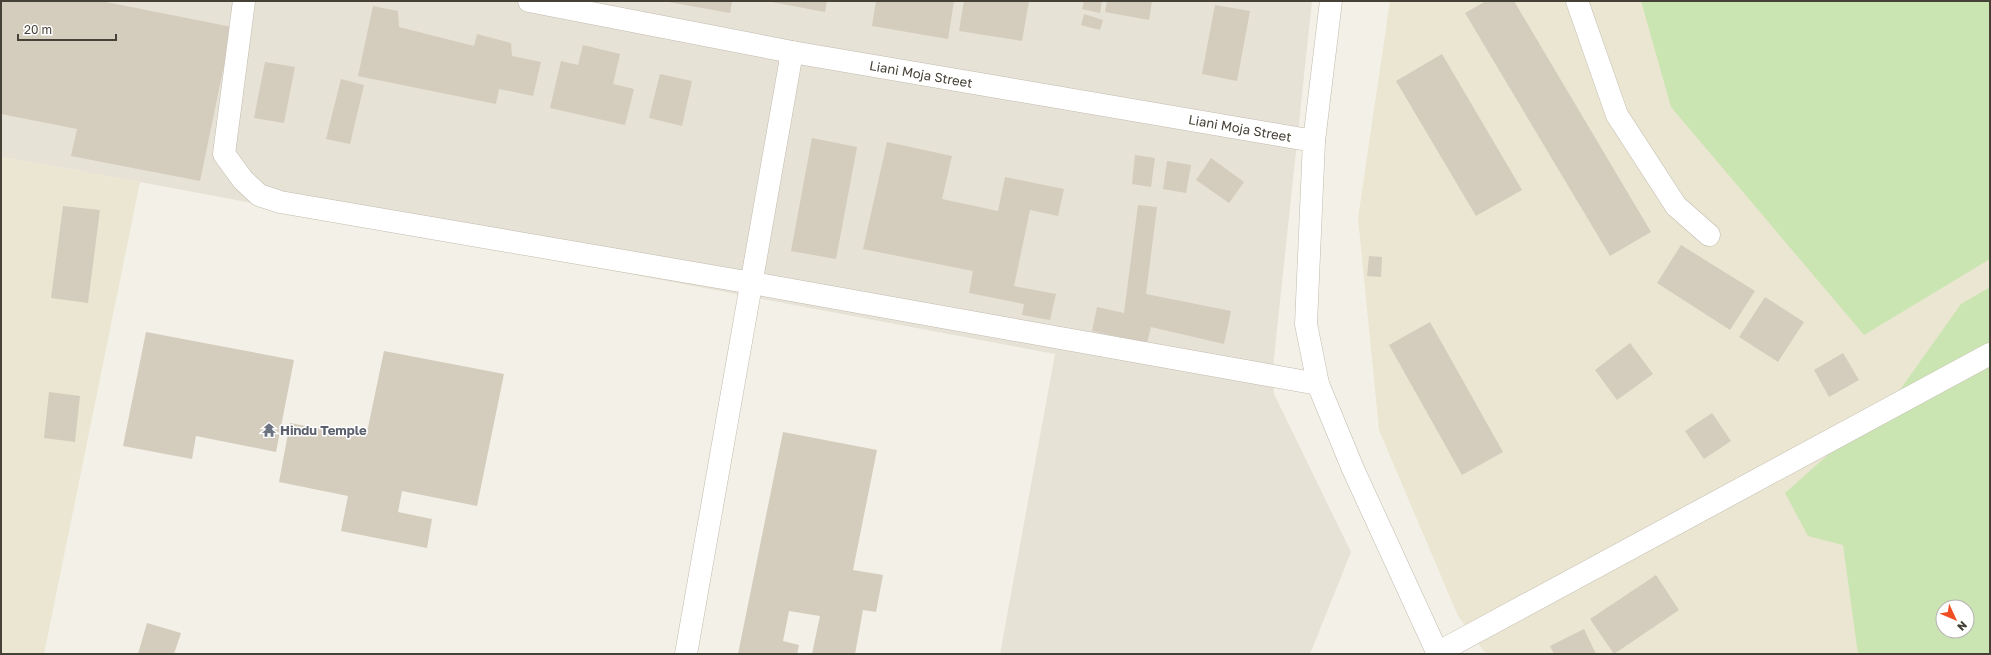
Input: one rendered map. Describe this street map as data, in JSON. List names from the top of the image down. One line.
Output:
{"streets":{"street":["Liani Moja Street"]},"places":{"temple":["Hindu Temple"]},"scale_bar":"20 m","north":"bottom right"}
